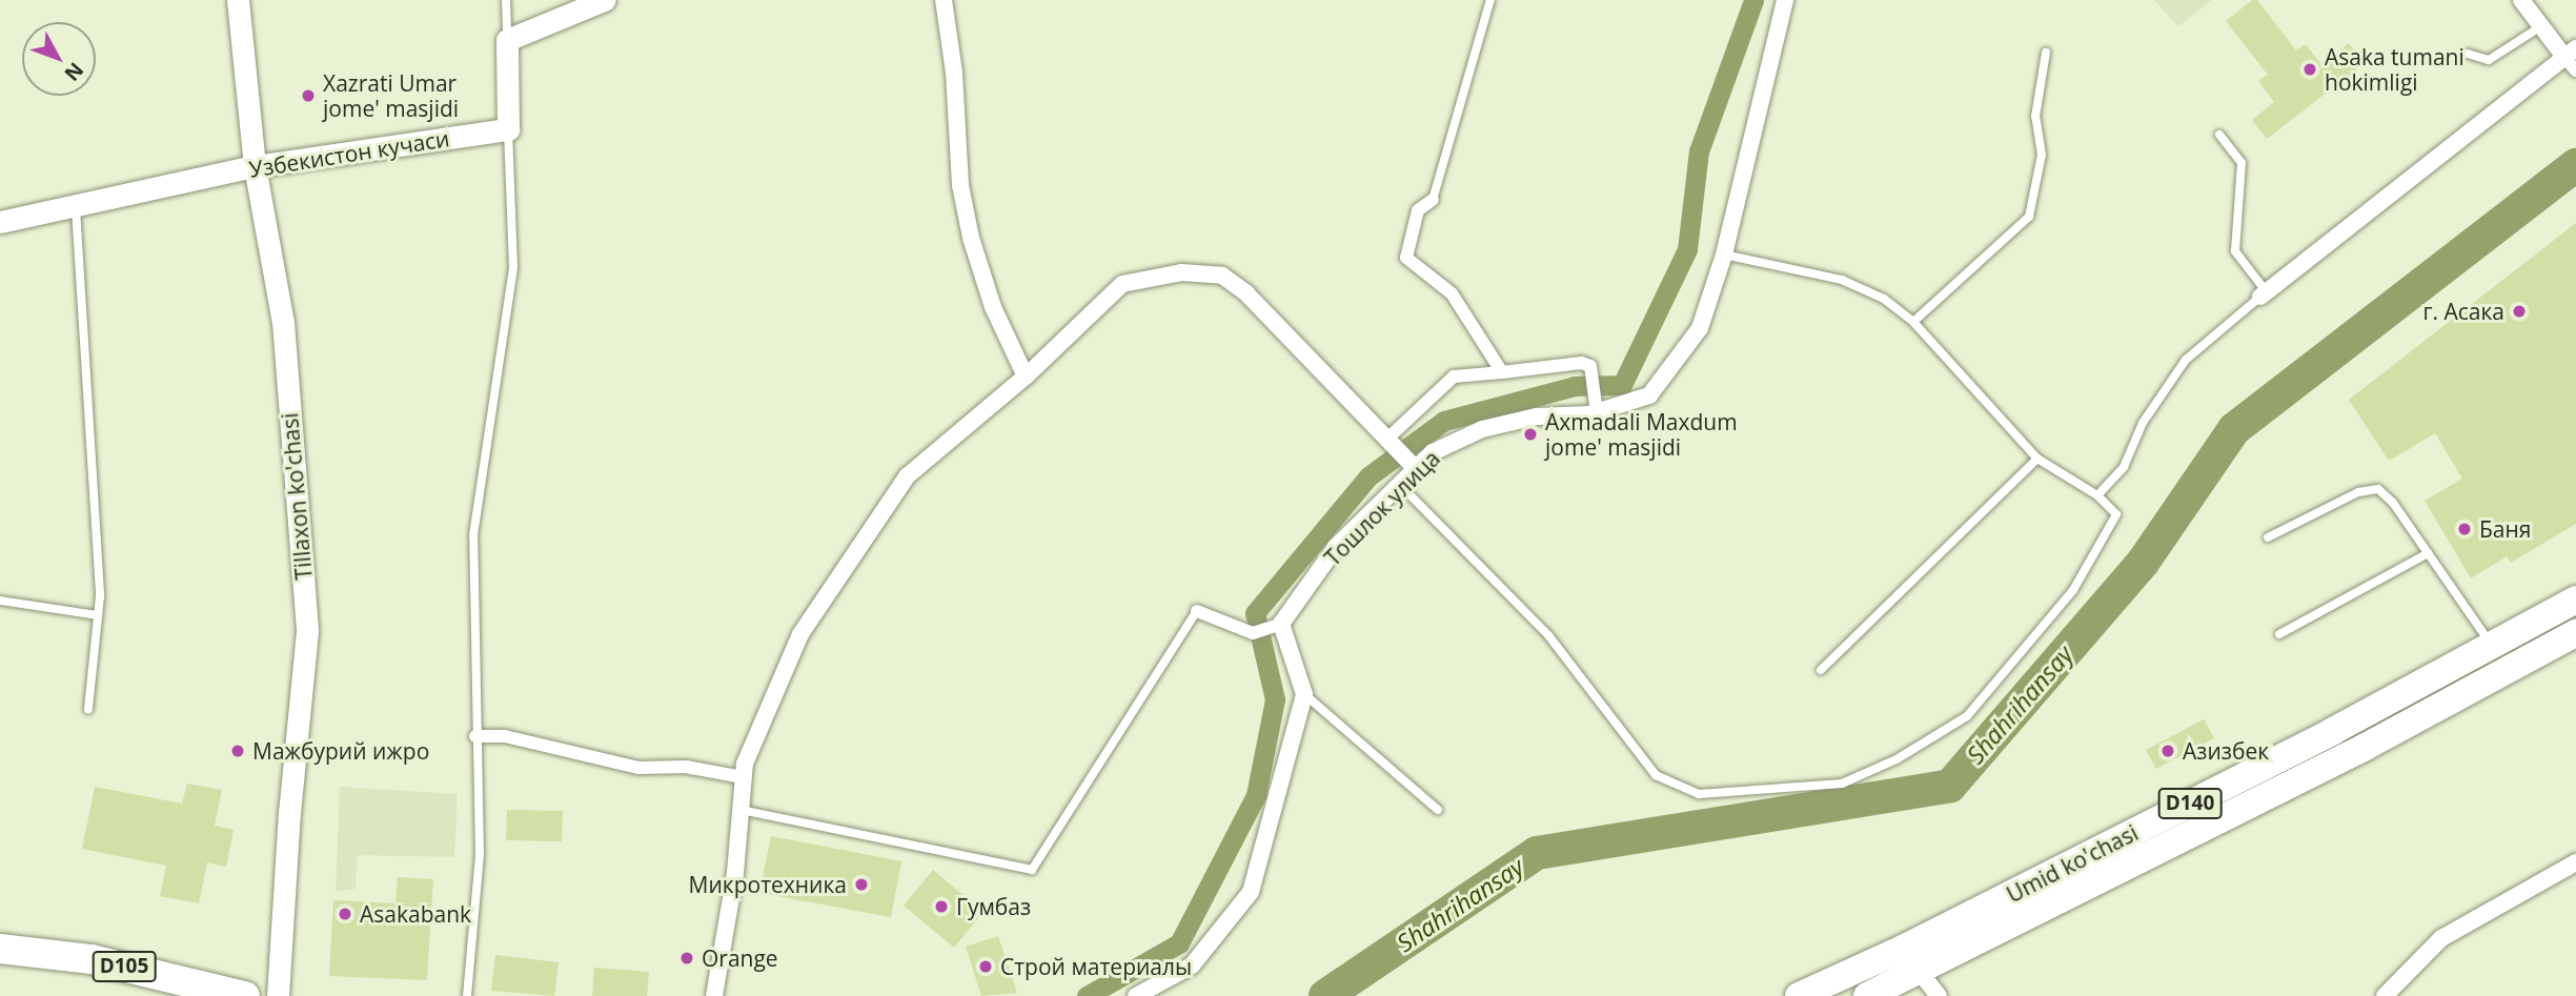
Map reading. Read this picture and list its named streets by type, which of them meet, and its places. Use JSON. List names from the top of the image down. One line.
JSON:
{"streets":{"highway":["D105"],"main road":["D140","Umid ko'chasi"],"street":["Узбекистон кучаси","Tillaxon ko'chasi","Тошлок улица"]},"crossings":[["Узбекистон кучаси","Tillaxon ko'chasi"]],"water":["Shahrihansay"],"places":["Asaka tumani hokimligi","Xazrati Umar jome' masjidi","г. Асака","Axmadali Maxdum jome' masjidi","Баня","Мажбурий ижро","Азизбек","Микротехника","Гумбаз","Asakabank","Orange","Строй материалы"],"north":"bottom right"}
